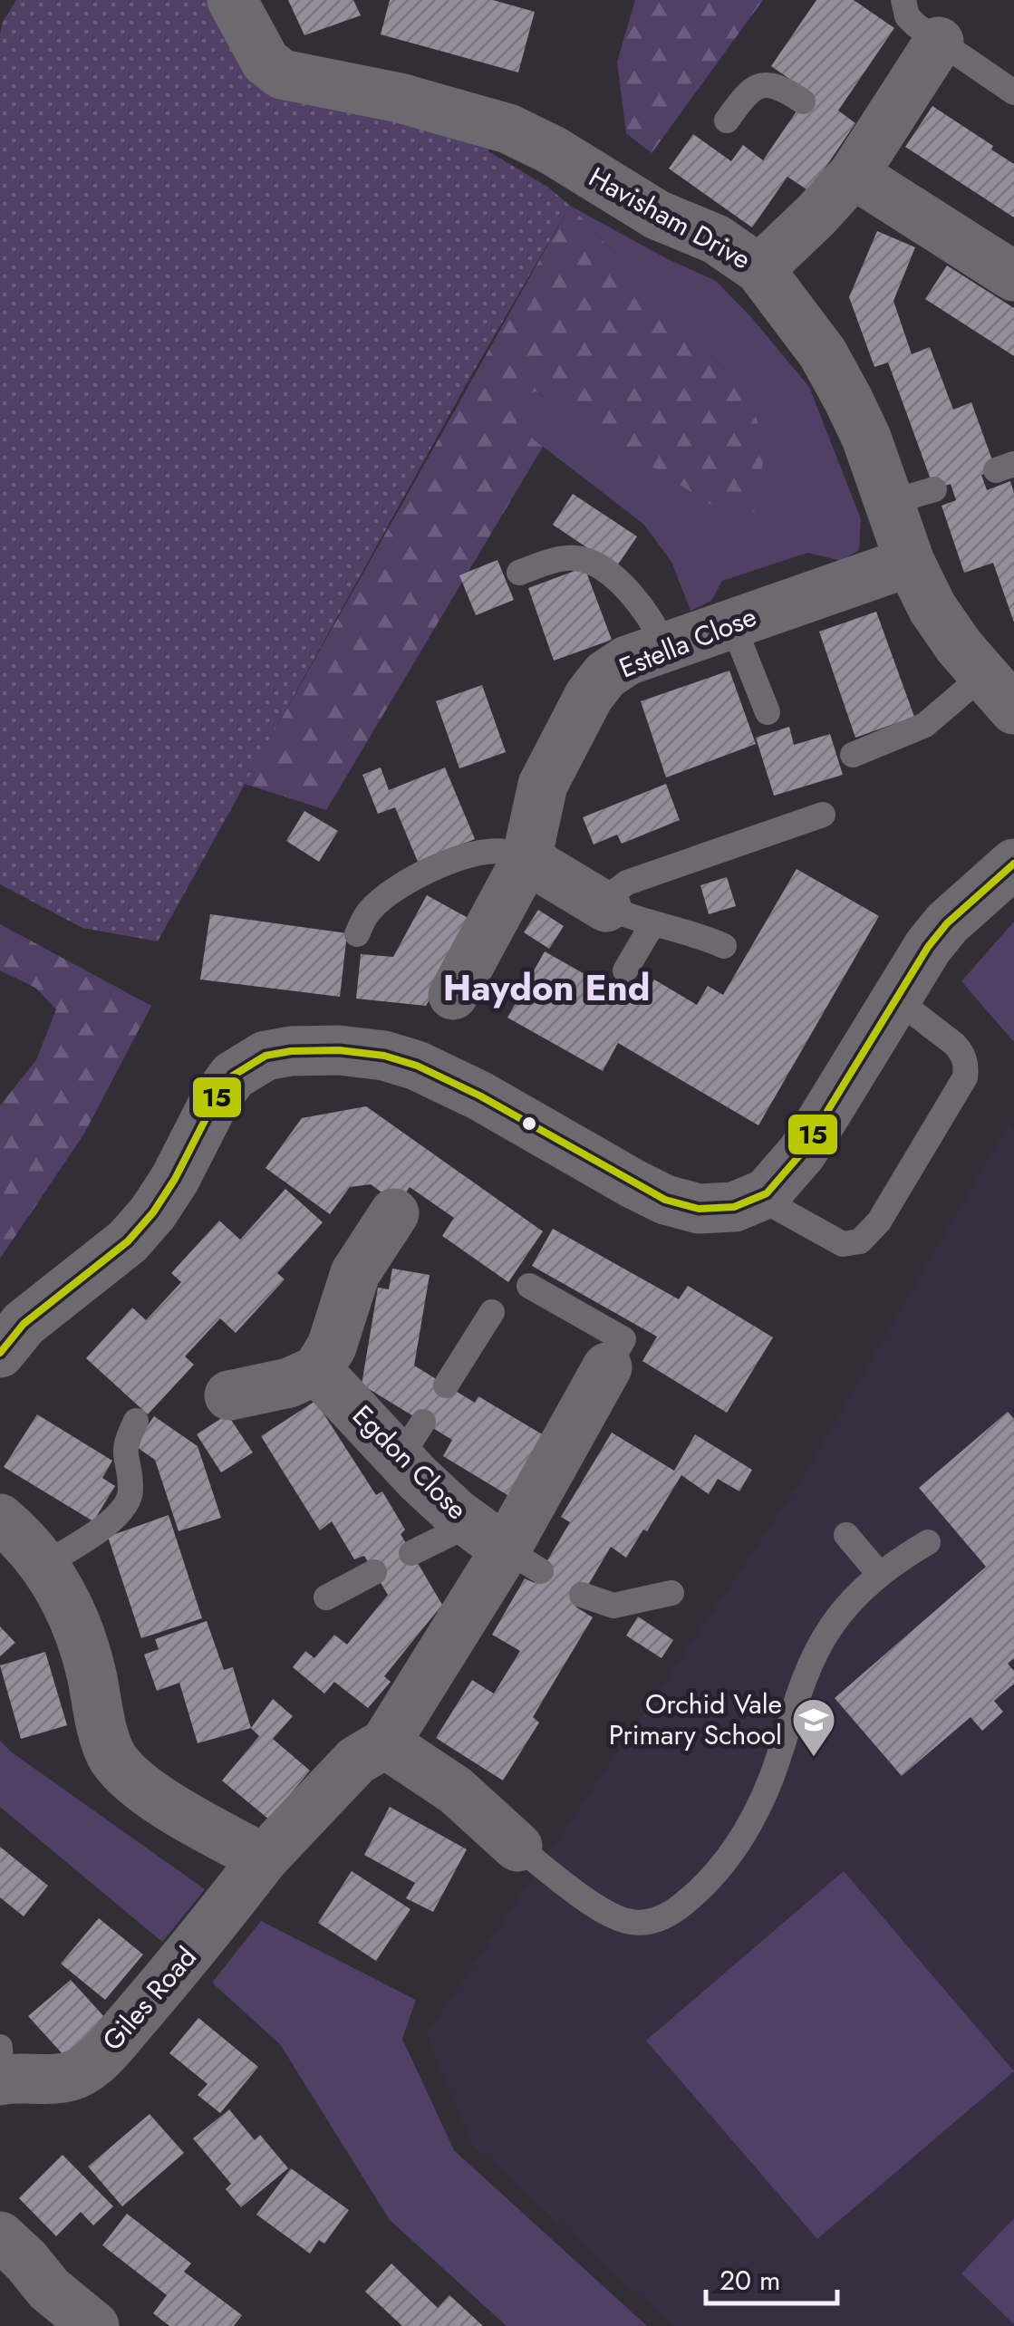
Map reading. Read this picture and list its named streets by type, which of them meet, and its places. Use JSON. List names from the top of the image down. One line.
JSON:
{"streets":{"street":["Havisham Drive","Estella Close","Egdon Close","Giles Road"]},"crossings":[["Havisham Drive","Estella Close"]],"districts":["Haydon End"],"places":{"school or university":["Orchid Vale Primary School"]},"lines":["transit line 15"],"scale_bar":"20 m"}
